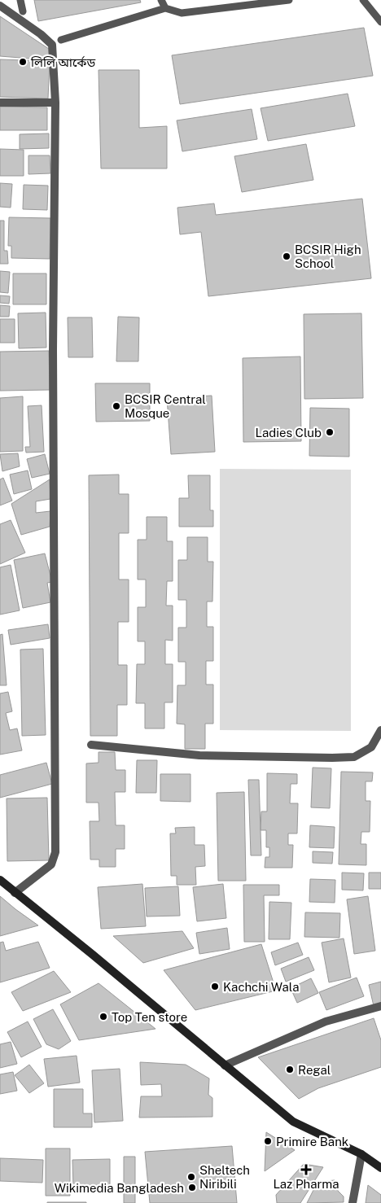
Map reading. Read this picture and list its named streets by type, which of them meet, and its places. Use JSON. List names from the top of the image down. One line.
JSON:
{"places":{"other":["লিলি আর্কেড","BCSIR High School","BCSIR Central Mosque","Ladies Club","Kachchi Wala","Top Ten store","Regal","Primire Bank","Sheltech Niribili","Wikimedia Bangladesh"],"health":["Laz Pharma"]}}
